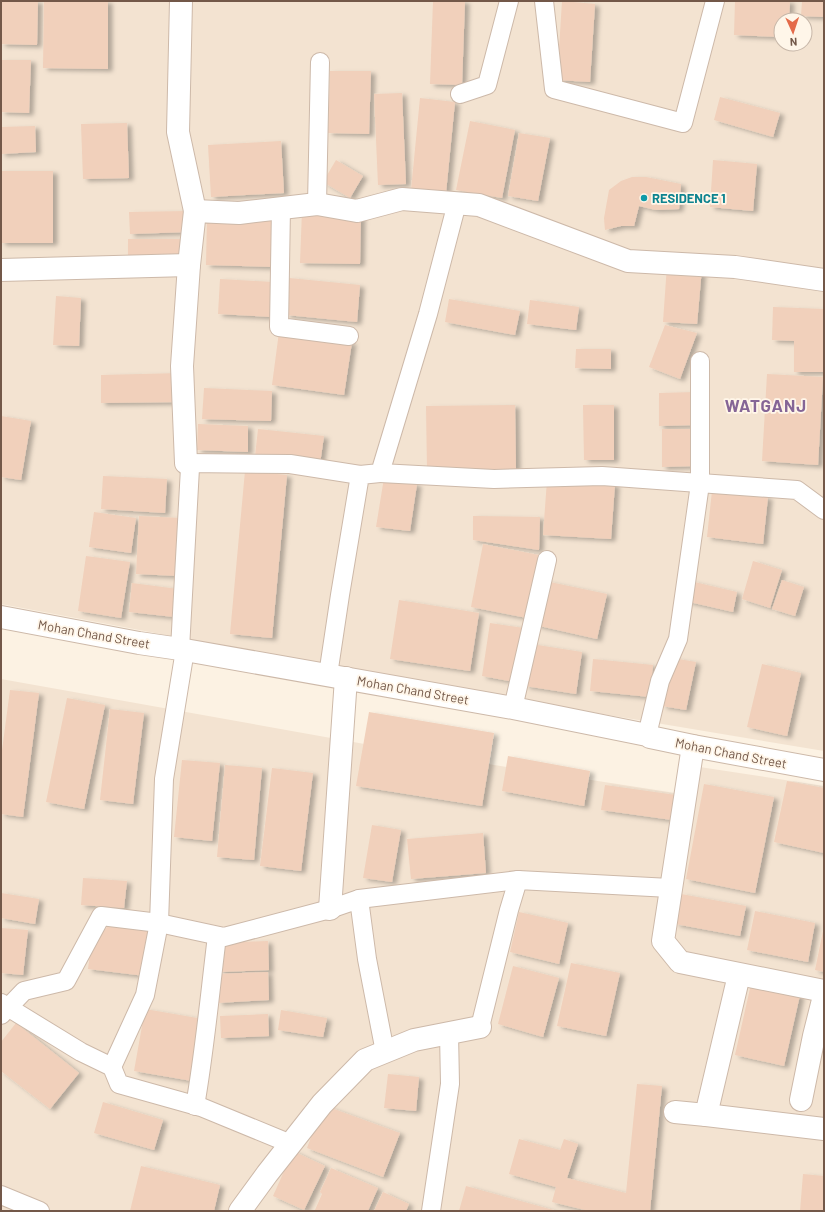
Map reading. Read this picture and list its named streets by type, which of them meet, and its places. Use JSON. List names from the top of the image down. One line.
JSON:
{"streets":{"street":["Mohan Chand Street"]},"districts":["WATGANJ"],"places":["RESIDENCE 1"],"north":"bottom"}
